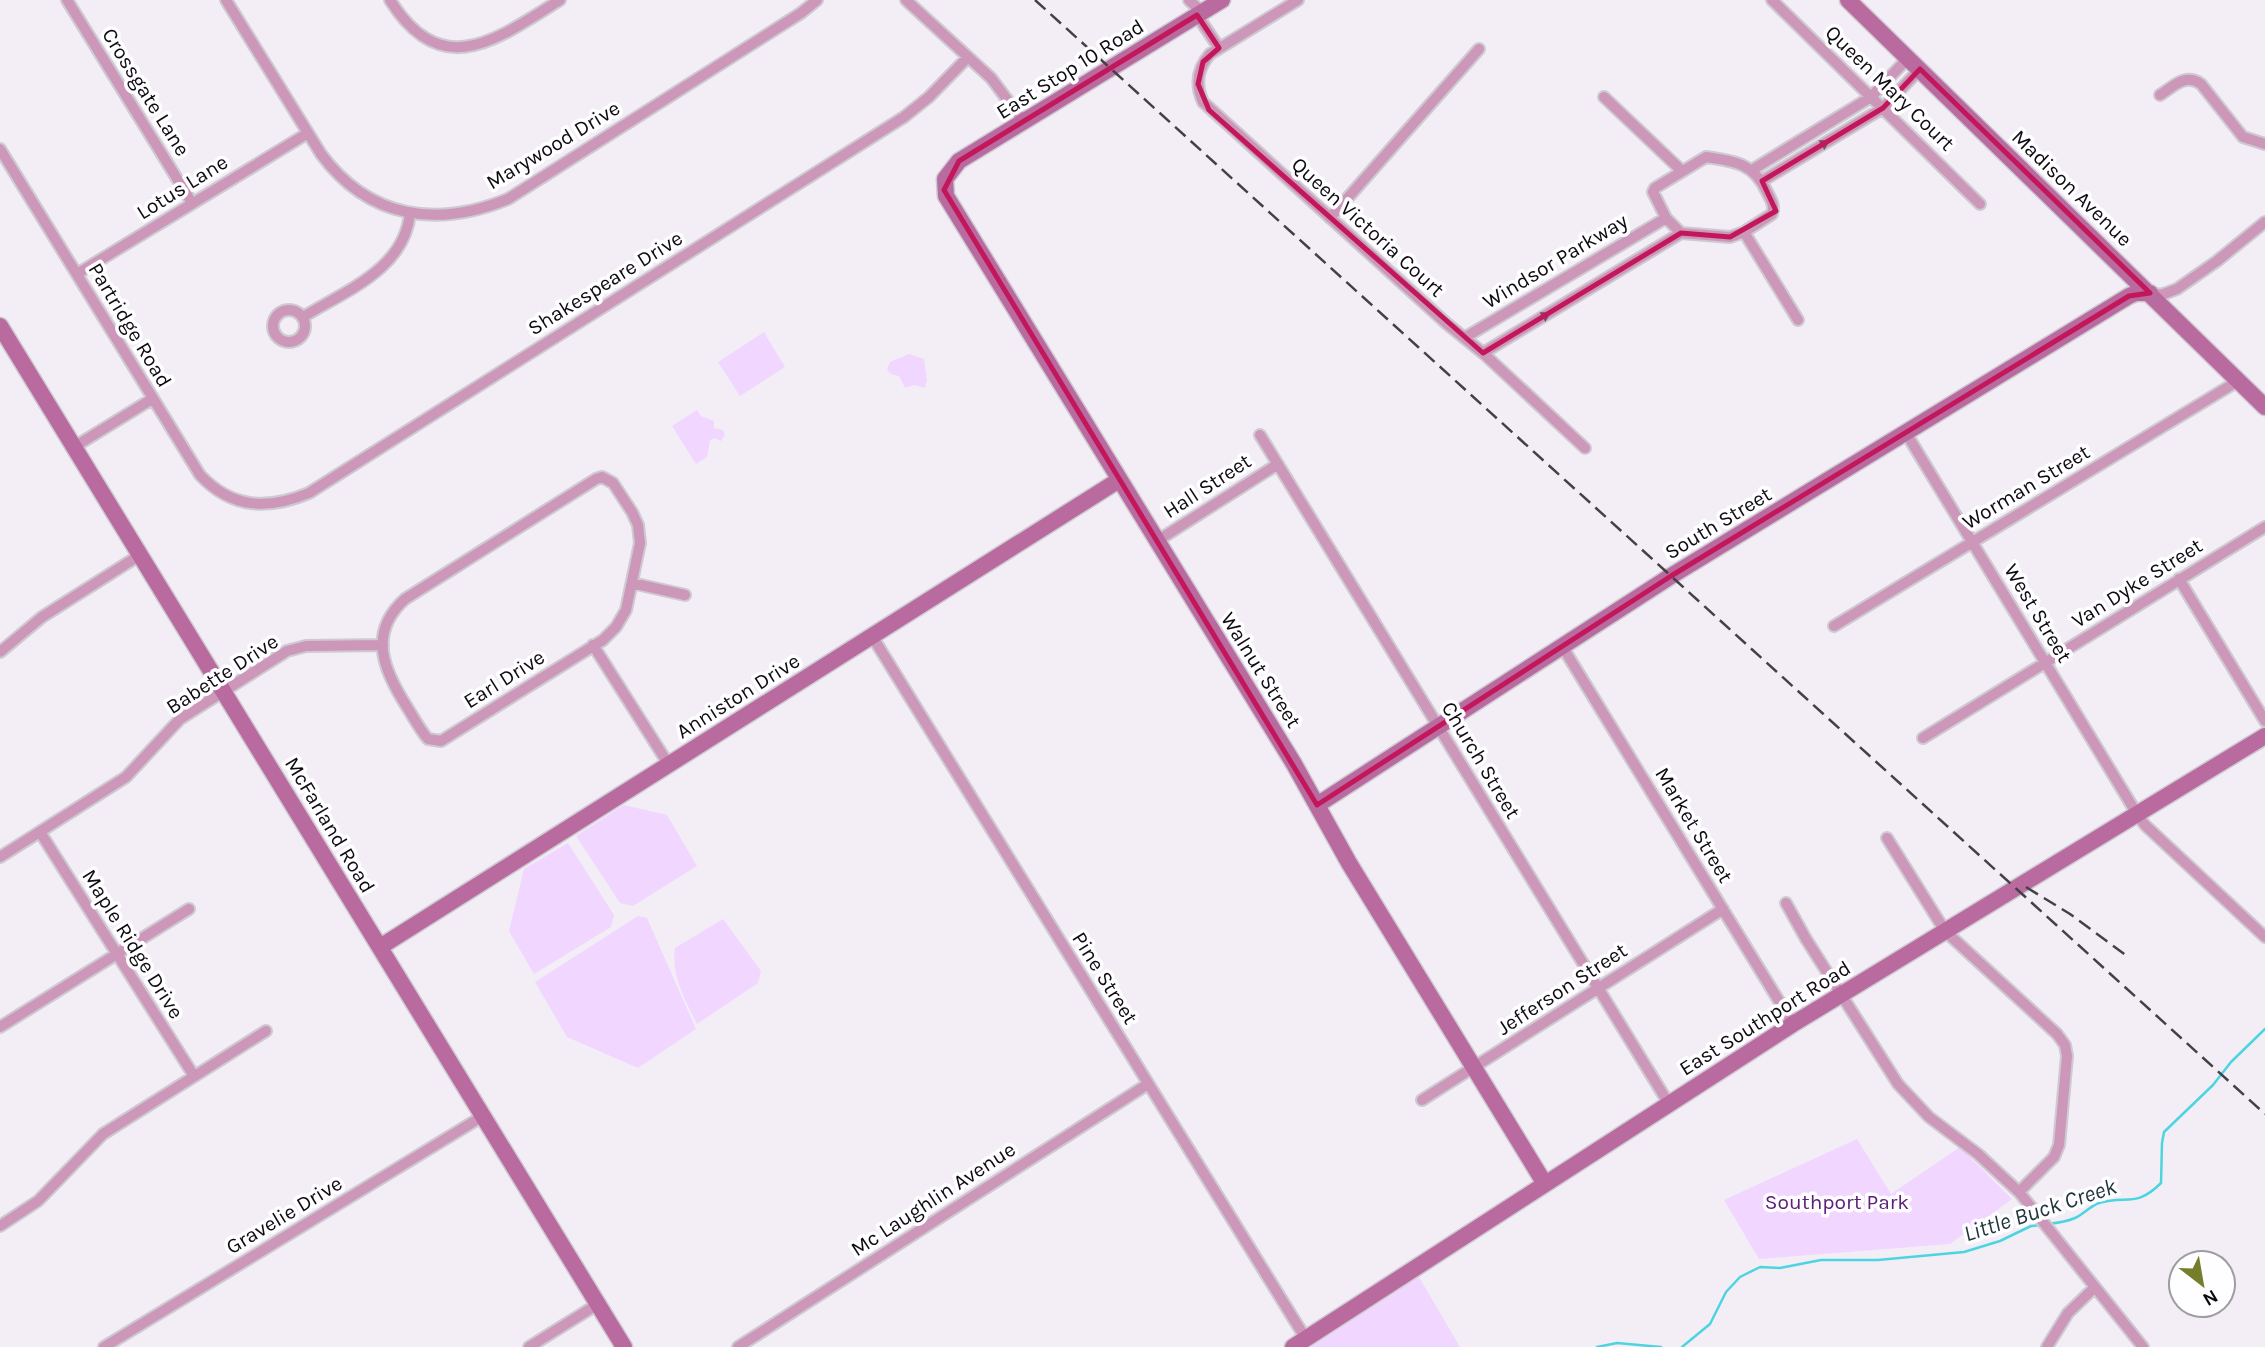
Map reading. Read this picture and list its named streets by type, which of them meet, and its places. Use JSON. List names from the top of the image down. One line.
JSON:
{"streets":{"street":["East Stop 10 Road","Queen Mary Court","Crossgate Lane","Marywood Drive","Lotus Lane","Madison Avenue","Queen Victoria Court","Windsor Parkway","Shakespeare Drive","Partridge Road","Hall Street","Worman Street","South Street","Van Dyke Street","West Street","Walnut Street","Babette Drive","Earl Drive","Anniston Drive","Church Street","McFarland Road","Market Street","Maple Ridge Drive","Pine Street","Jefferson Street","East Southport Road","Mc Laughlin Avenue","Gravelie Drive"]},"crossings":[["East Stop 10 Road","Walnut Street"],["Crossgate Lane","Lotus Lane"],["Marywood Drive","Lotus Lane"],["Lotus Lane","Partridge Road"],["Madison Avenue","Worman Street"],["Madison Avenue","South Street"],["Queen Victoria Court","Windsor Parkway"],["Shakespeare Drive","Partridge Road"],["Hall Street","Walnut Street"],["Hall Street","Church Street"],["Worman Street","West Street"],["South Street","West Street"],["South Street","Walnut Street"],["South Street","Church Street"],["South Street","Market Street"],["Van Dyke Street","West Street"],["West Street","East Southport Road"],["Walnut Street","Anniston Drive"],["Walnut Street","Jefferson Street"],["Walnut Street","East Southport Road"],["Babette Drive","Earl Drive"],["Babette Drive","McFarland Road"],["Babette Drive","Maple Ridge Drive"],["Anniston Drive","McFarland Road"],["Anniston Drive","Pine Street"],["Church Street","Jefferson Street"],["Church Street","East Southport Road"],["McFarland Road","Gravelie Drive"],["Market Street","Jefferson Street"],["Market Street","East Southport Road"],["Pine Street","East Southport Road"],["Pine Street","Mc Laughlin Avenue"]],"water":["Little Buck Creek"],"parks":["Southport Park"],"north":"bottom right"}
